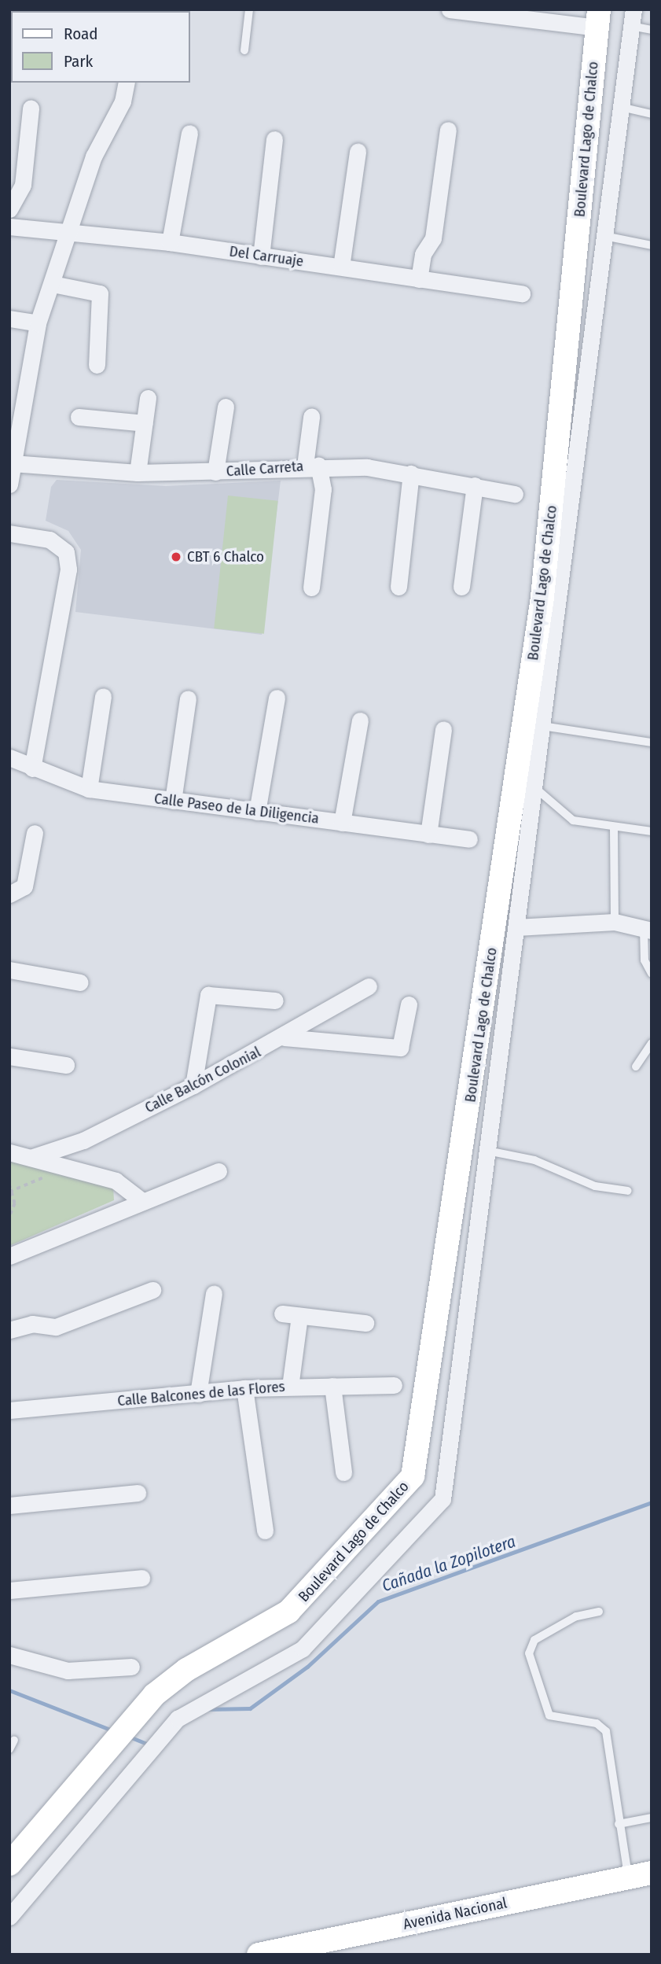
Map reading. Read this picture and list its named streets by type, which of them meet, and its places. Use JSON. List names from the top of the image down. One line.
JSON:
{"streets":{"main road":["Boulevard Lago de Chalco","Avenida Nacional"],"street":["Del Carruaje","Calle Carreta","Calle Paseo de la Diligencia","Calle Balcón Colonial","Calle Balcones de las Flores"]},"water":["Cañada la Zopilotera"],"places":["CBT 6 Chalco"],"legend":["Road","Park"]}
